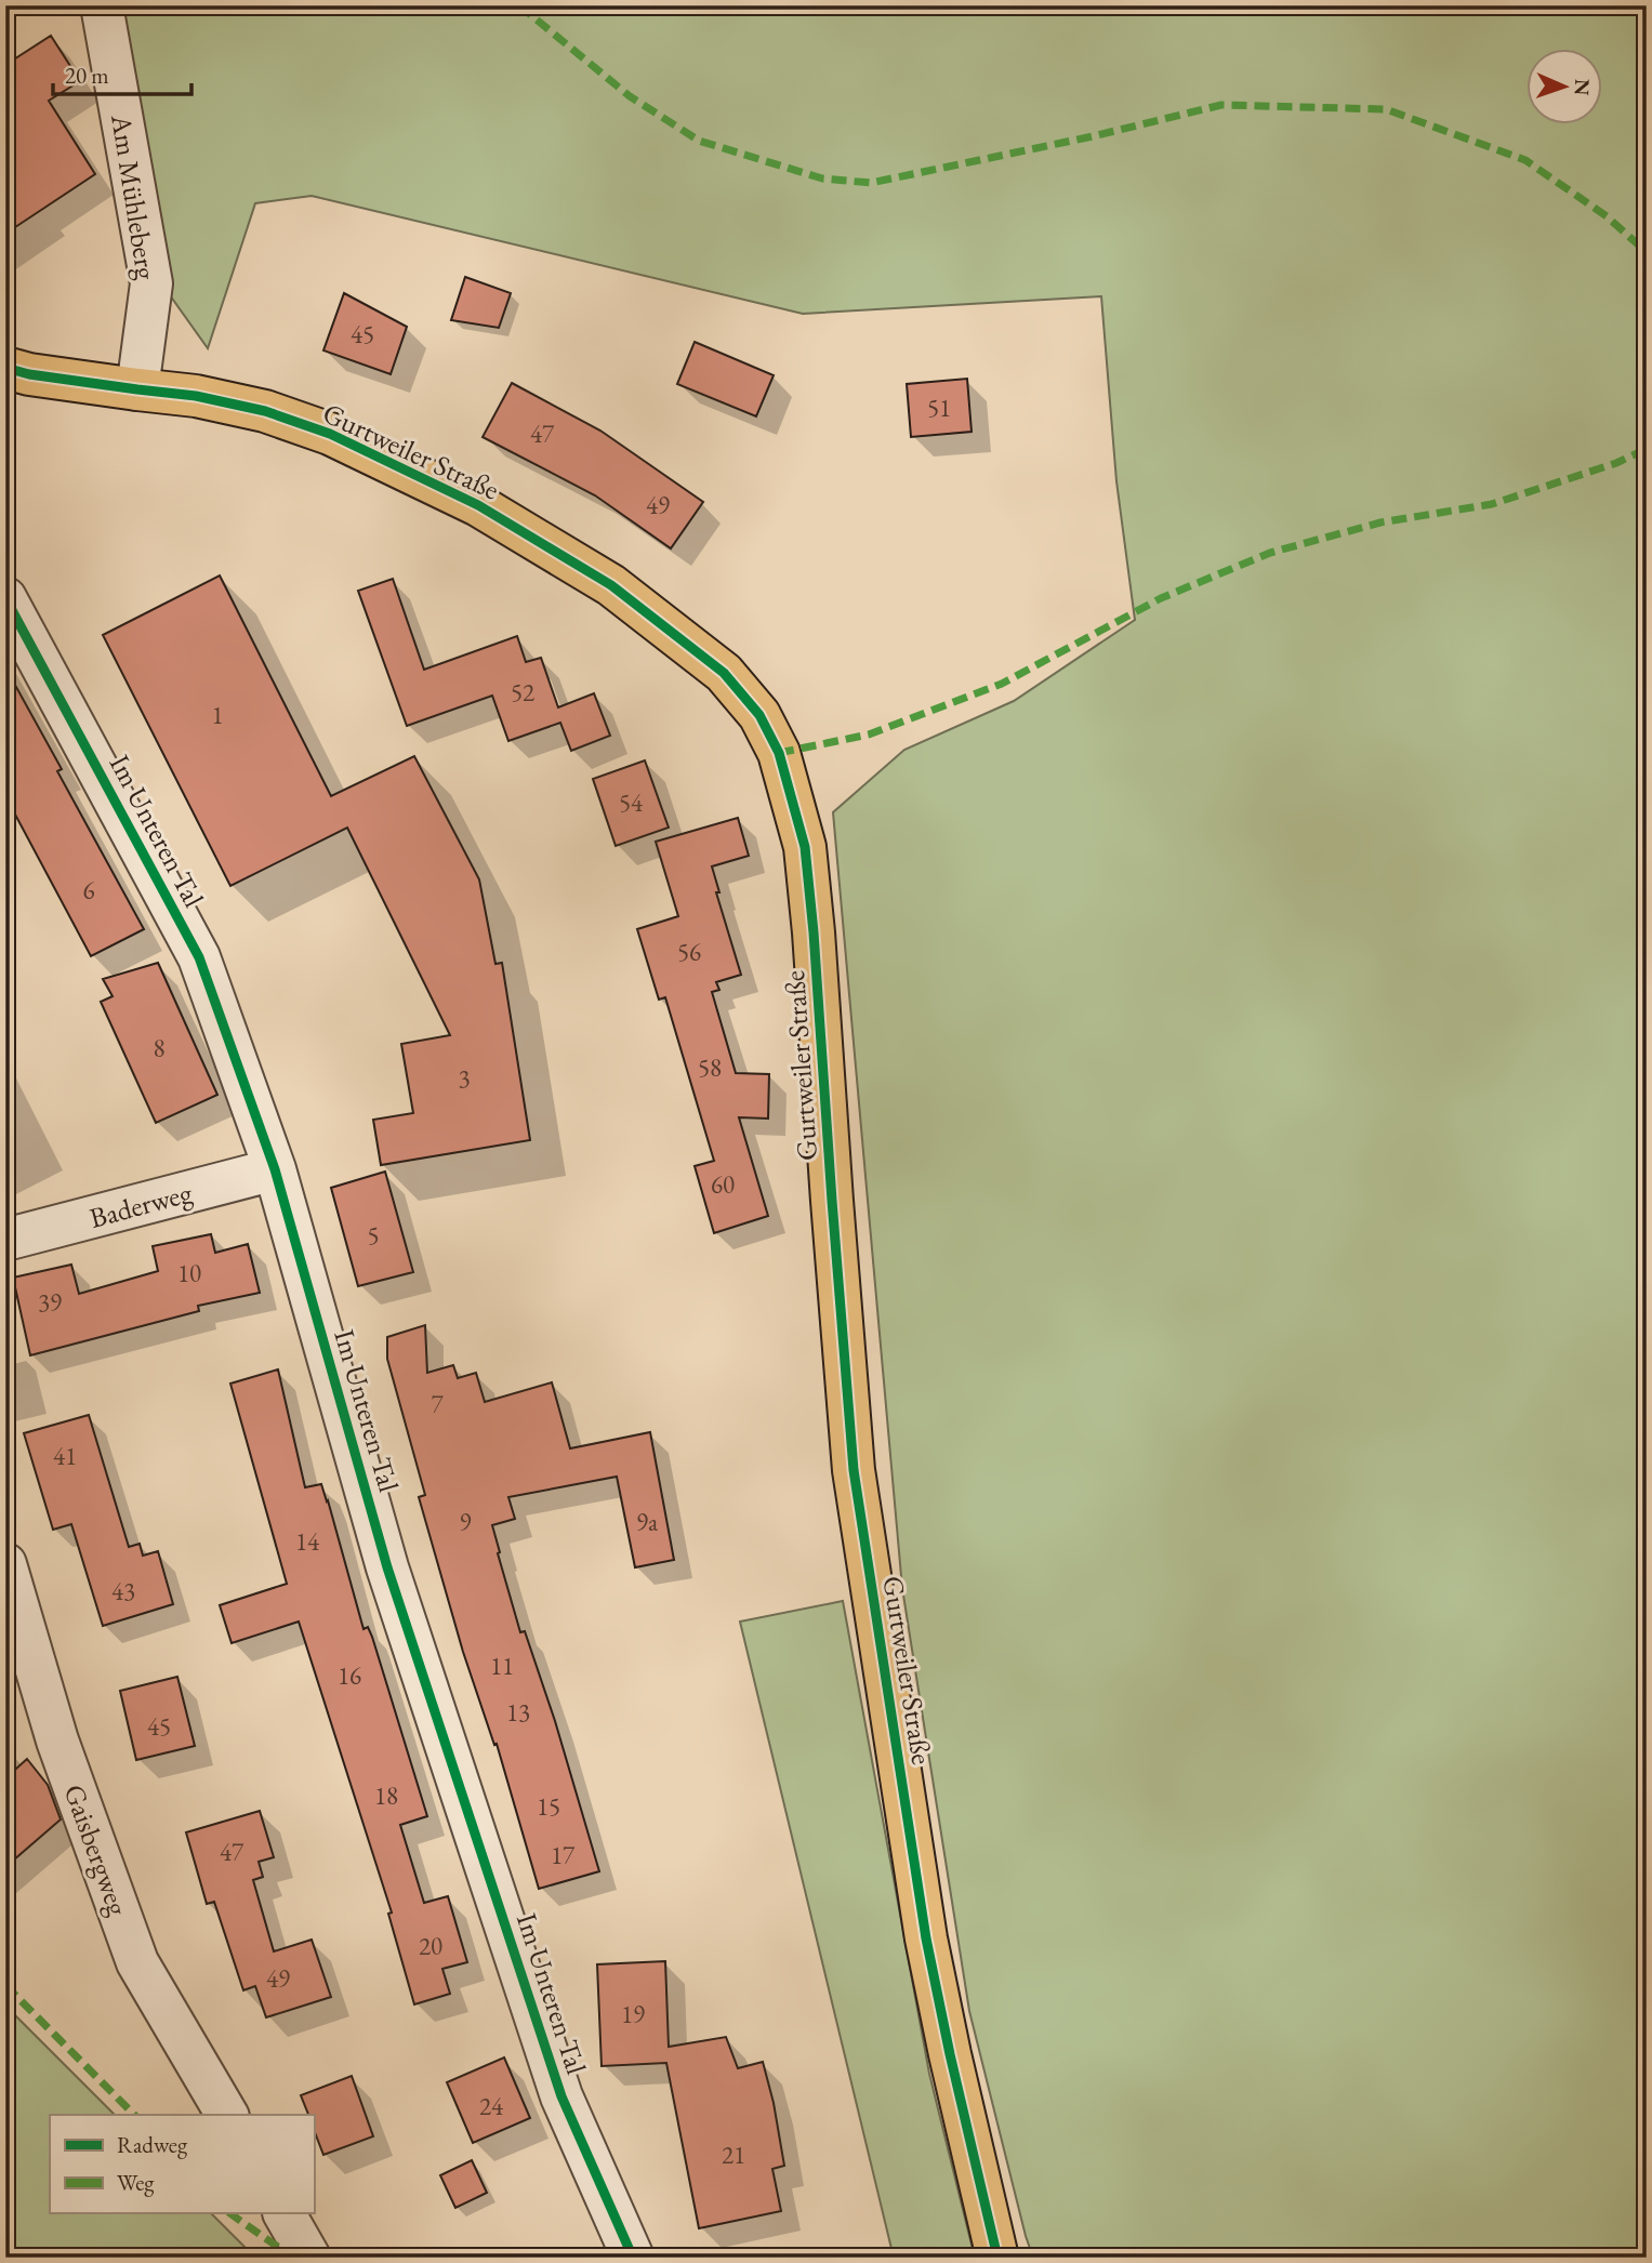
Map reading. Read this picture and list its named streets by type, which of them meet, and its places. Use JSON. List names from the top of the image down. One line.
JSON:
{"streets":{"main road":["Gurtweiler Straße"],"street":["Am Mühleberg","Im Unteren Tal","Baderweg","Gaisbergweg"]},"crossings":[["Am Mühleberg","Gurtweiler Straße"],["Im Unteren Tal","Baderweg"]],"house_numbers":["45","51","47","49","52","1","54","6","56","8","58","3","60","5","10","39","7","41","9","9a","14","43","11","16","13","45","18","15","47","17","20","49","19","24","21"],"legend":["Radweg","Weg"],"scale_bar":"20 m","north":"right"}
